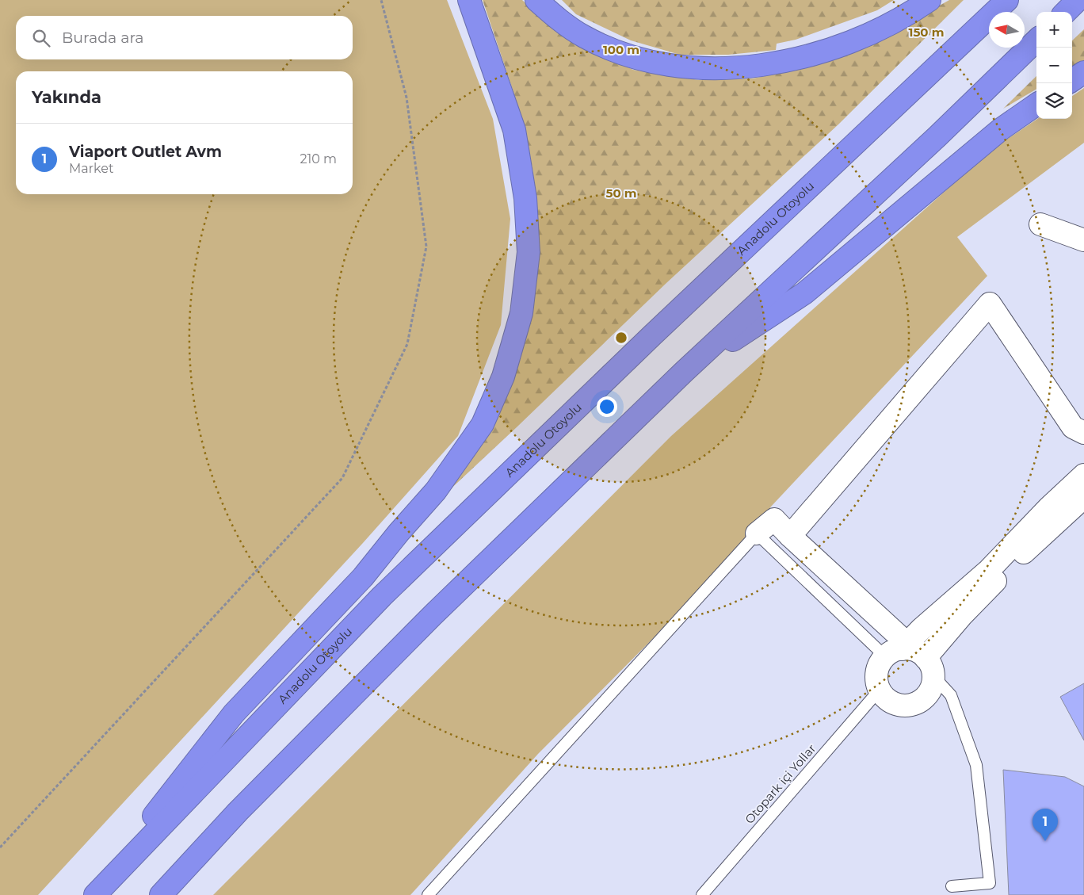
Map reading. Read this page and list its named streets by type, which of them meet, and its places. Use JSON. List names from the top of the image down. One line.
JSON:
{"streets":{"highway":["Anadolu Otoyolu"],"lane":["Otopark içi Yollar"]},"north":"left","page":{"map_buttons":["+","−"],"search":"Burada ara","heading":"Yakında","list":[{"mark":"1","name":"Viaport Outlet Avm","note":"Market","value":"210 m"}],"pins":"1"},"rings":["150 m","100 m","50 m"]}
